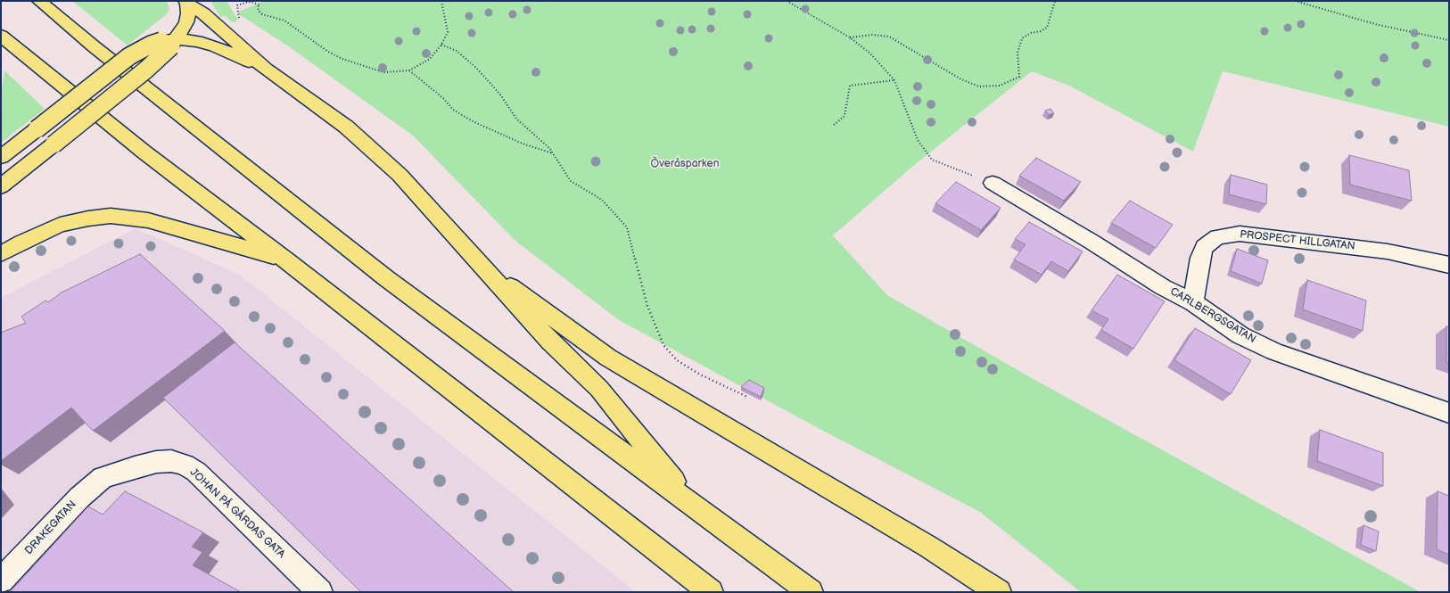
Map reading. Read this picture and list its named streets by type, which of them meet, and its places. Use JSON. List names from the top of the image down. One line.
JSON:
{"streets":{"street":["PROSPECT HILLGATAN","CARLBERGSGATAN","JOHAN PÅ GÅRDAS GATA","DRAKEGATAN"]},"crossings":[["PROSPECT HILLGATAN","CARLBERGSGATAN"],["JOHAN PÅ GÅRDAS GATA","DRAKEGATAN"]],"parks":["Överåsparken"]}
